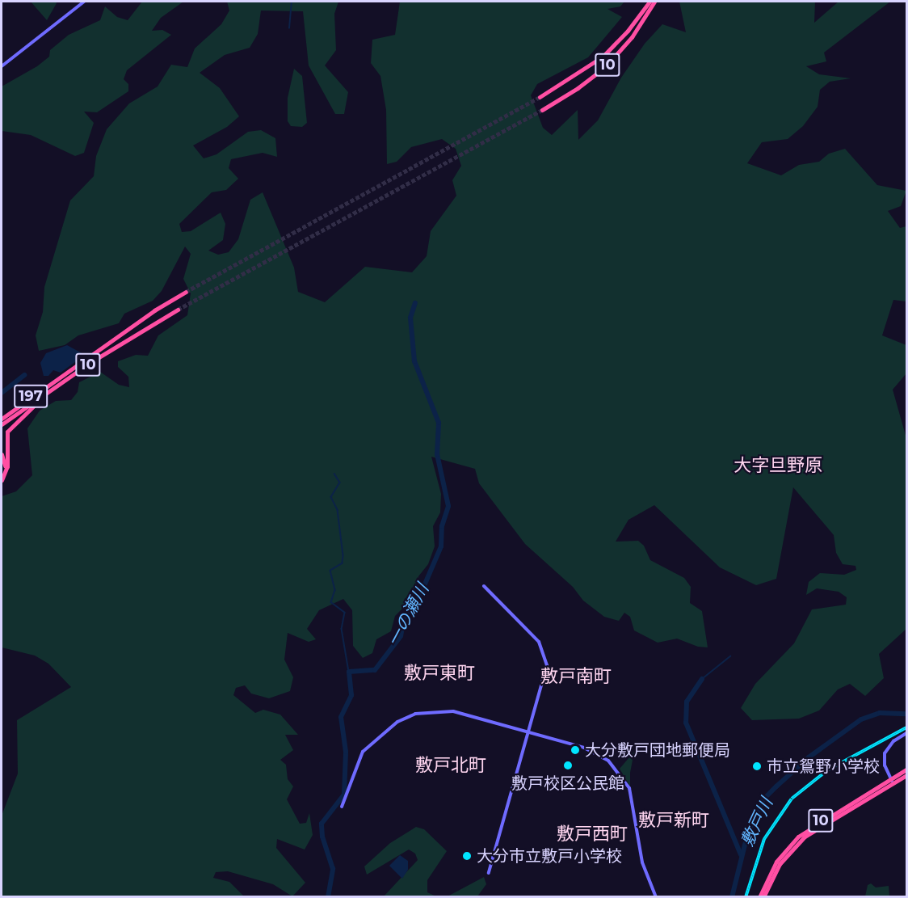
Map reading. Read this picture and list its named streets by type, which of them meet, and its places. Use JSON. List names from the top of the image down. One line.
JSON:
{"streets":{"highway":["10","197"]},"crossings":[["10","197"]],"districts":["大字旦野原","敷戸東町","敷戸南町","敷戸北町","敷戸新町","敷戸西町"],"water":["一の瀬川","敷戸川"],"places":["大分敷戸団地郵便局","敷戸校区公民館","市立鴛野小学校","大分市立敷戸小学校"]}
